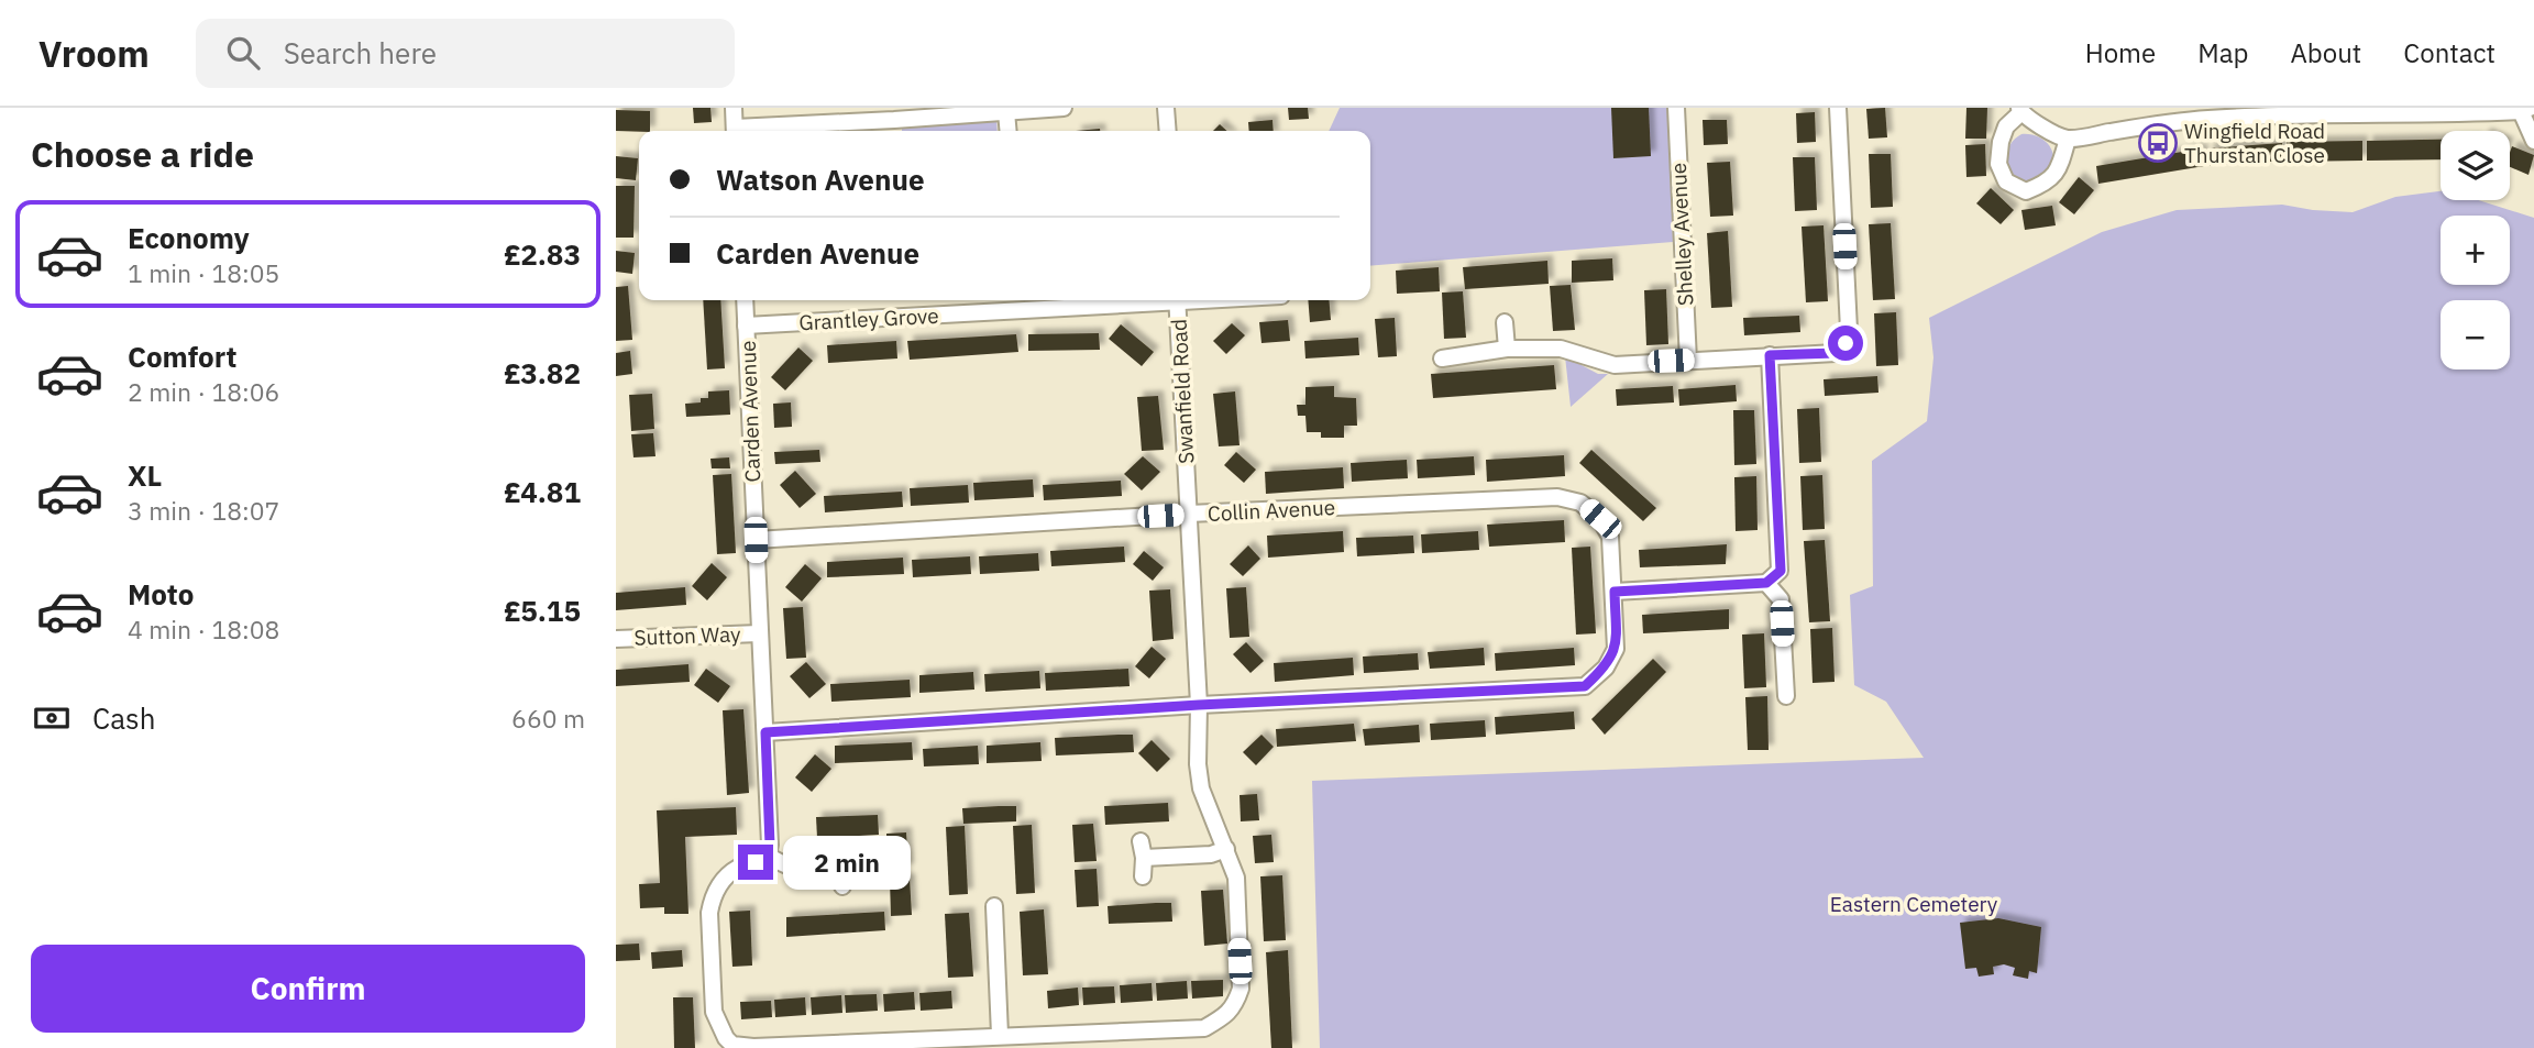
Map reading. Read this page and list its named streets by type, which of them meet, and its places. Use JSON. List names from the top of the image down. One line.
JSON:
{"streets":{"street":["Shelley Avenue","Grantley Grove","Swanfield Road","Carden Avenue","Collin Avenue","Sutton Way"]},"crossings":[["Grantley Grove","Carden Avenue"],["Swanfield Road","Carden Avenue"],["Swanfield Road","Collin Avenue"],["Carden Avenue","Collin Avenue"],["Carden Avenue","Sutton Way"]],"parks":["Eastern Cemetery"],"places":{"bus stop":["Wingfield Road Thurstan Close"]},"page":{"header":"Vroom","search":"Search here","nav":["Home","Map","About","Contact"],"heading":"Choose a ride","map_buttons":["+","−"],"banner":["Watson Avenue","Carden Avenue"],"list":[{"name":"Economy","note":"1 min · 18:05","value":"£2.83"},{"name":"Comfort","note":"2 min · 18:06","value":"£3.82"},{"name":"XL","note":"3 min · 18:07","value":"£4.81"},{"name":"Moto","note":"4 min · 18:08","value":"£5.15"}],"pay":["Cash","660 m"],"bubble":"2 min","buttons":"Confirm"}}
